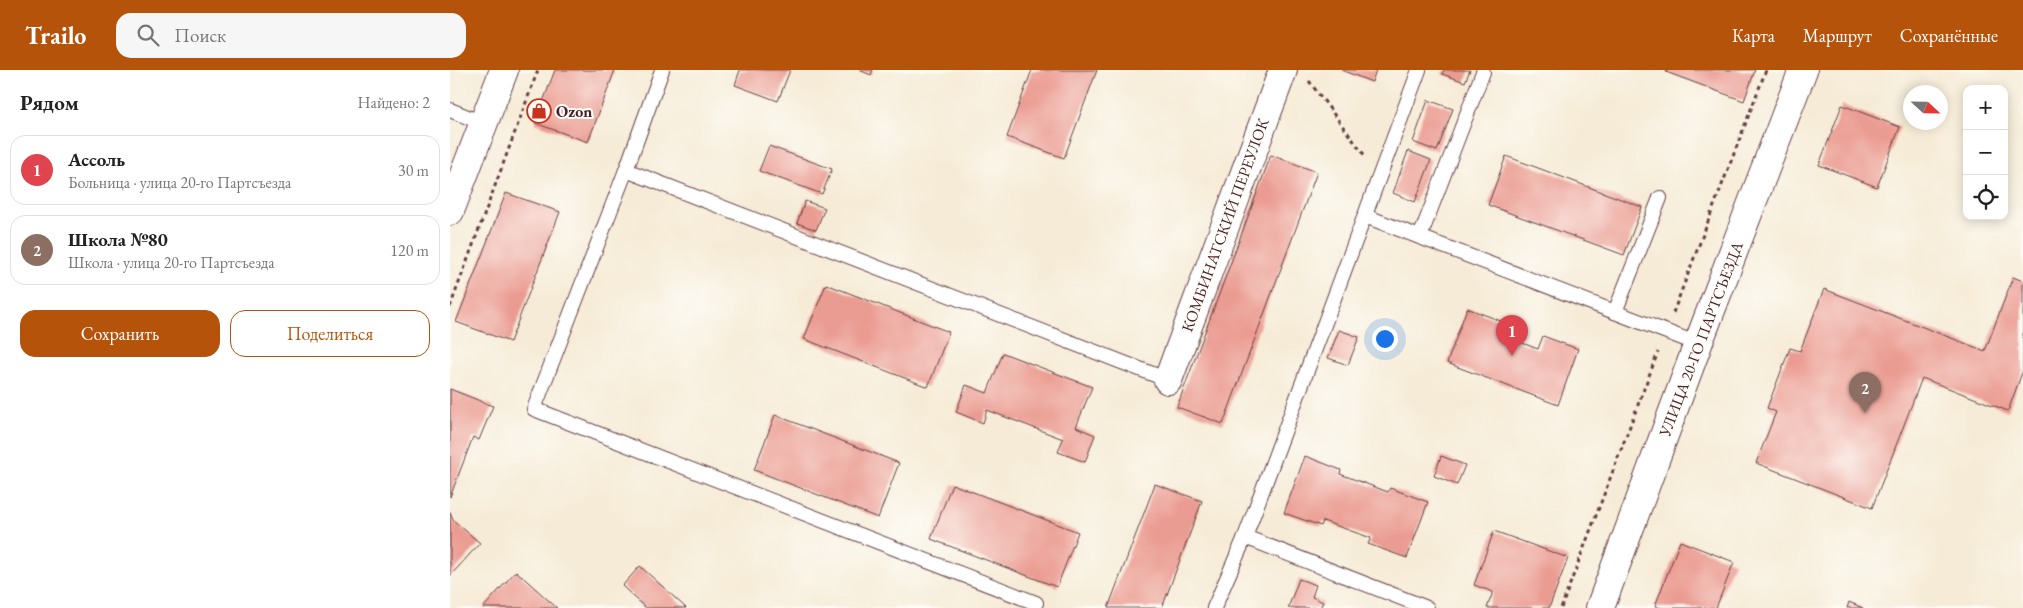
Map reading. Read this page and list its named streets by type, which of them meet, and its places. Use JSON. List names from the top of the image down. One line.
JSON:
{"streets":{"street":["КОМБИНАТСКИЙ ПЕРЕУЛОК","УЛИЦА 20-ГО ПАРТСЪЕЗДА"]},"places":{"shop":["Ozon"]},"north":"right","page":{"header":"Trailo","search":"Поиск","nav":["Карта","Маршрут","Сохранённые"],"heading":["Рядом","Найдено: 2"],"map_buttons":["+","−"],"list":[{"mark":"1","name":"Ассоль","note":"Больница · улица 20-го Партсъезда","value":"30 m"},{"mark":"2","name":"Школа №80","note":"Школа · улица 20-го Партсъезда","value":"120 m"}],"buttons":["Сохранить","Поделиться"],"pins":["1","2"]}}
